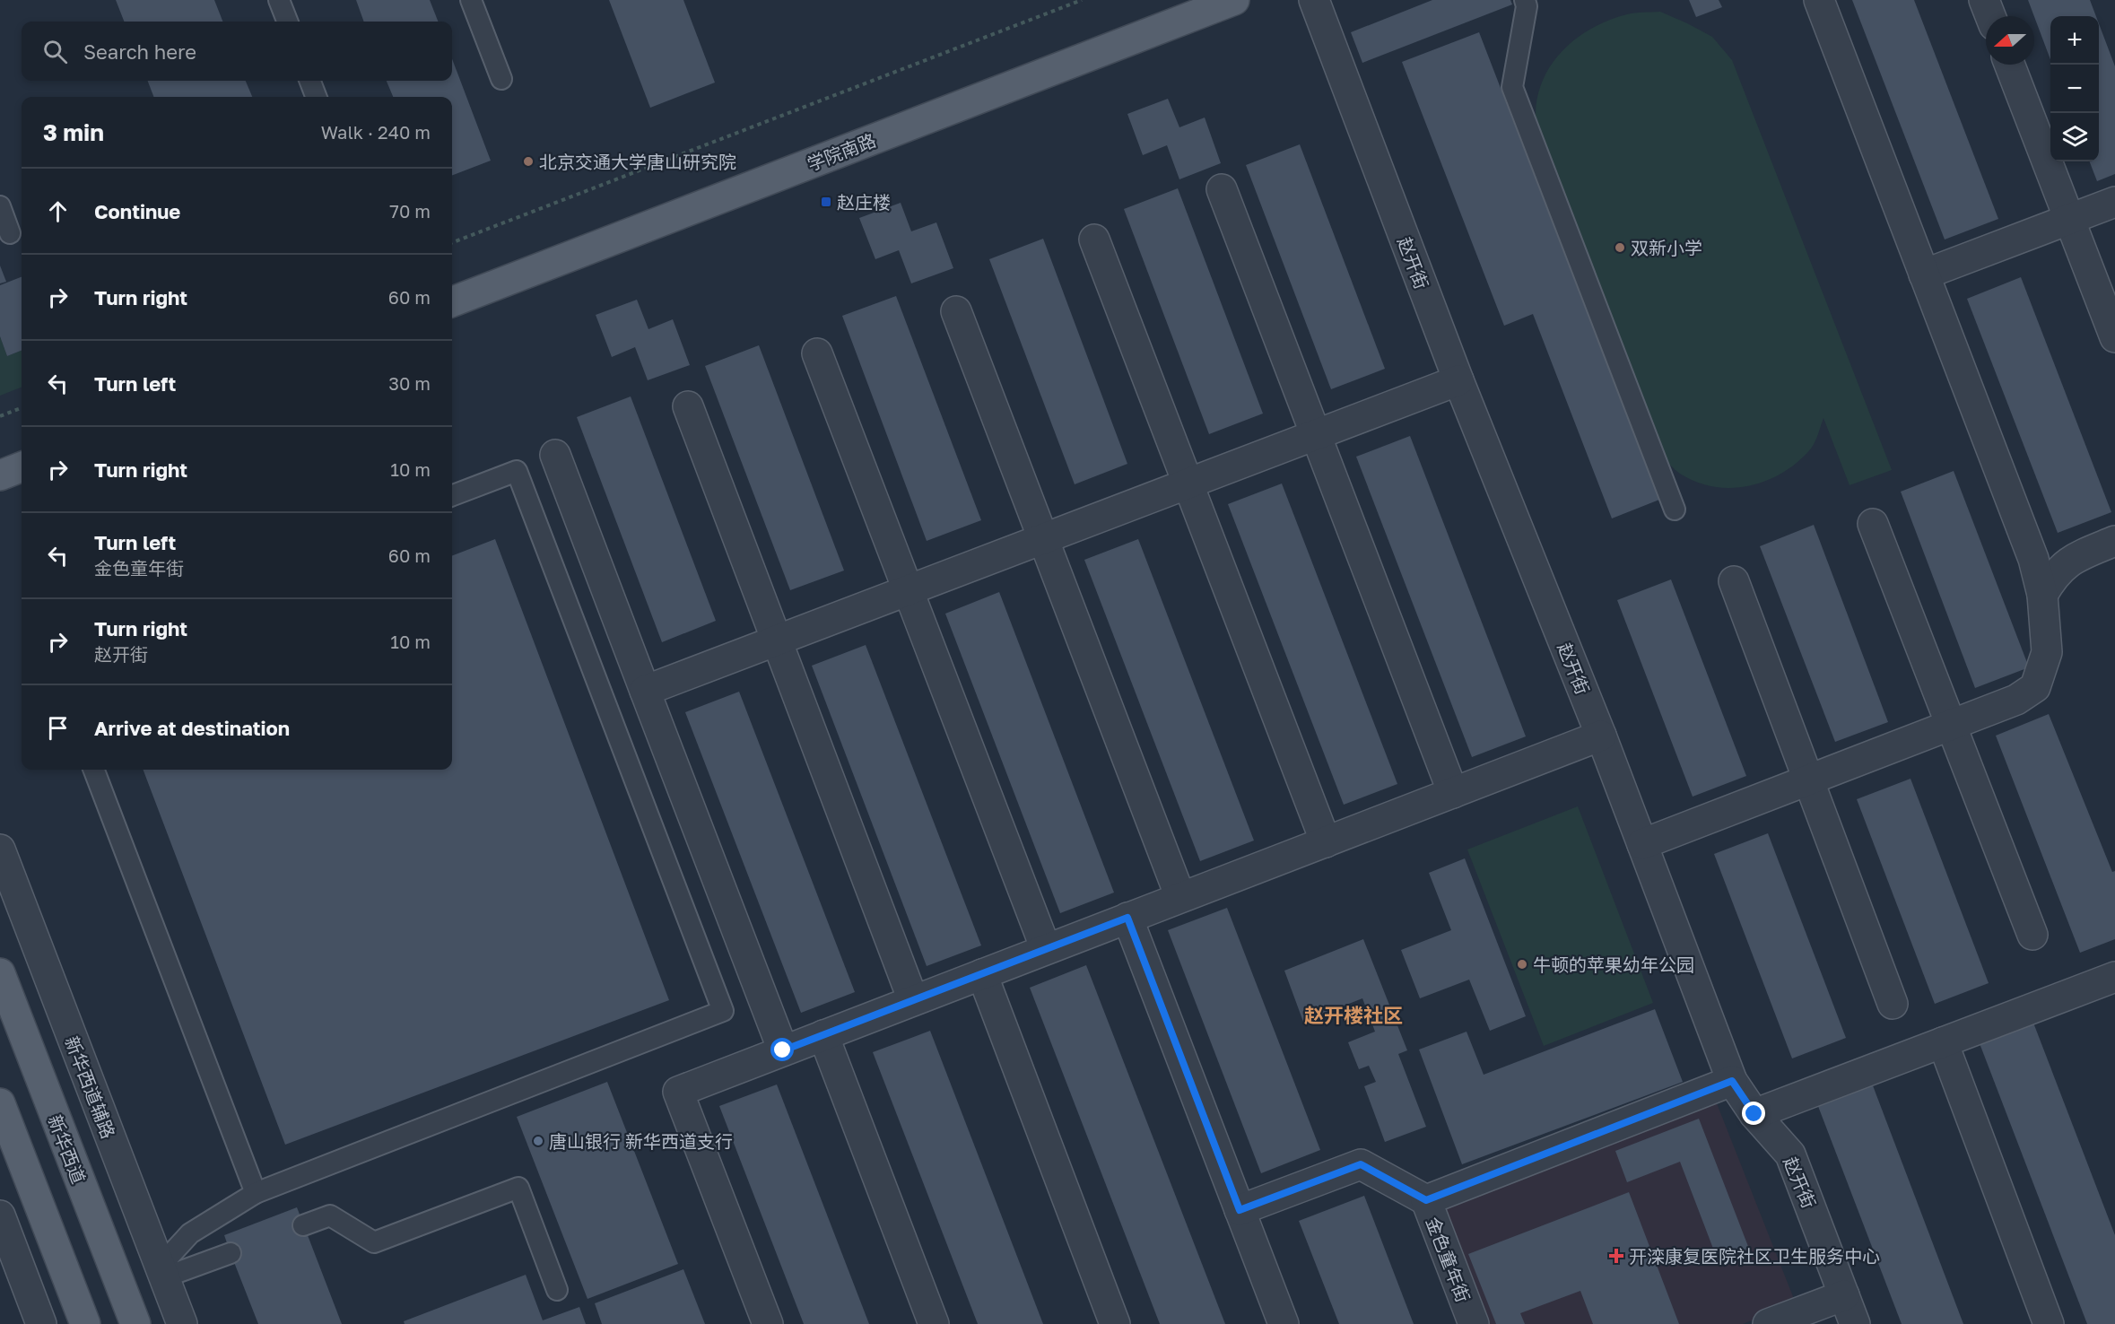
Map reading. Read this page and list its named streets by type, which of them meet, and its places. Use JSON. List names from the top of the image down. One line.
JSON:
{"streets":{"main road":["学院南路","新华西道"],"street":["赵开街","新华西道辅路","金色童年街"]},"crossings":[["赵开街","金色童年街"]],"districts":["赵开楼社区"],"places":{"other":["北京交通大学唐山研究院","双新小学","牛顿的苹果幼年公园","唐山银行 新华西道支行"],"transit":["赵庄楼"],"health":["开滦康复医院社区卫生服务中心"]},"north":"left","page":{"map_buttons":["+","−"],"search":"Search here","heading":["3 min","Walk · 240 m"],"list":[["Continue","70 m"],["Turn right","60 m"],["Turn left","30 m"],["Turn right","10 m"],["Turn left","金色童年街","60 m"],["Turn right","赵开街","10 m"],"Arrive at destination"]}}
